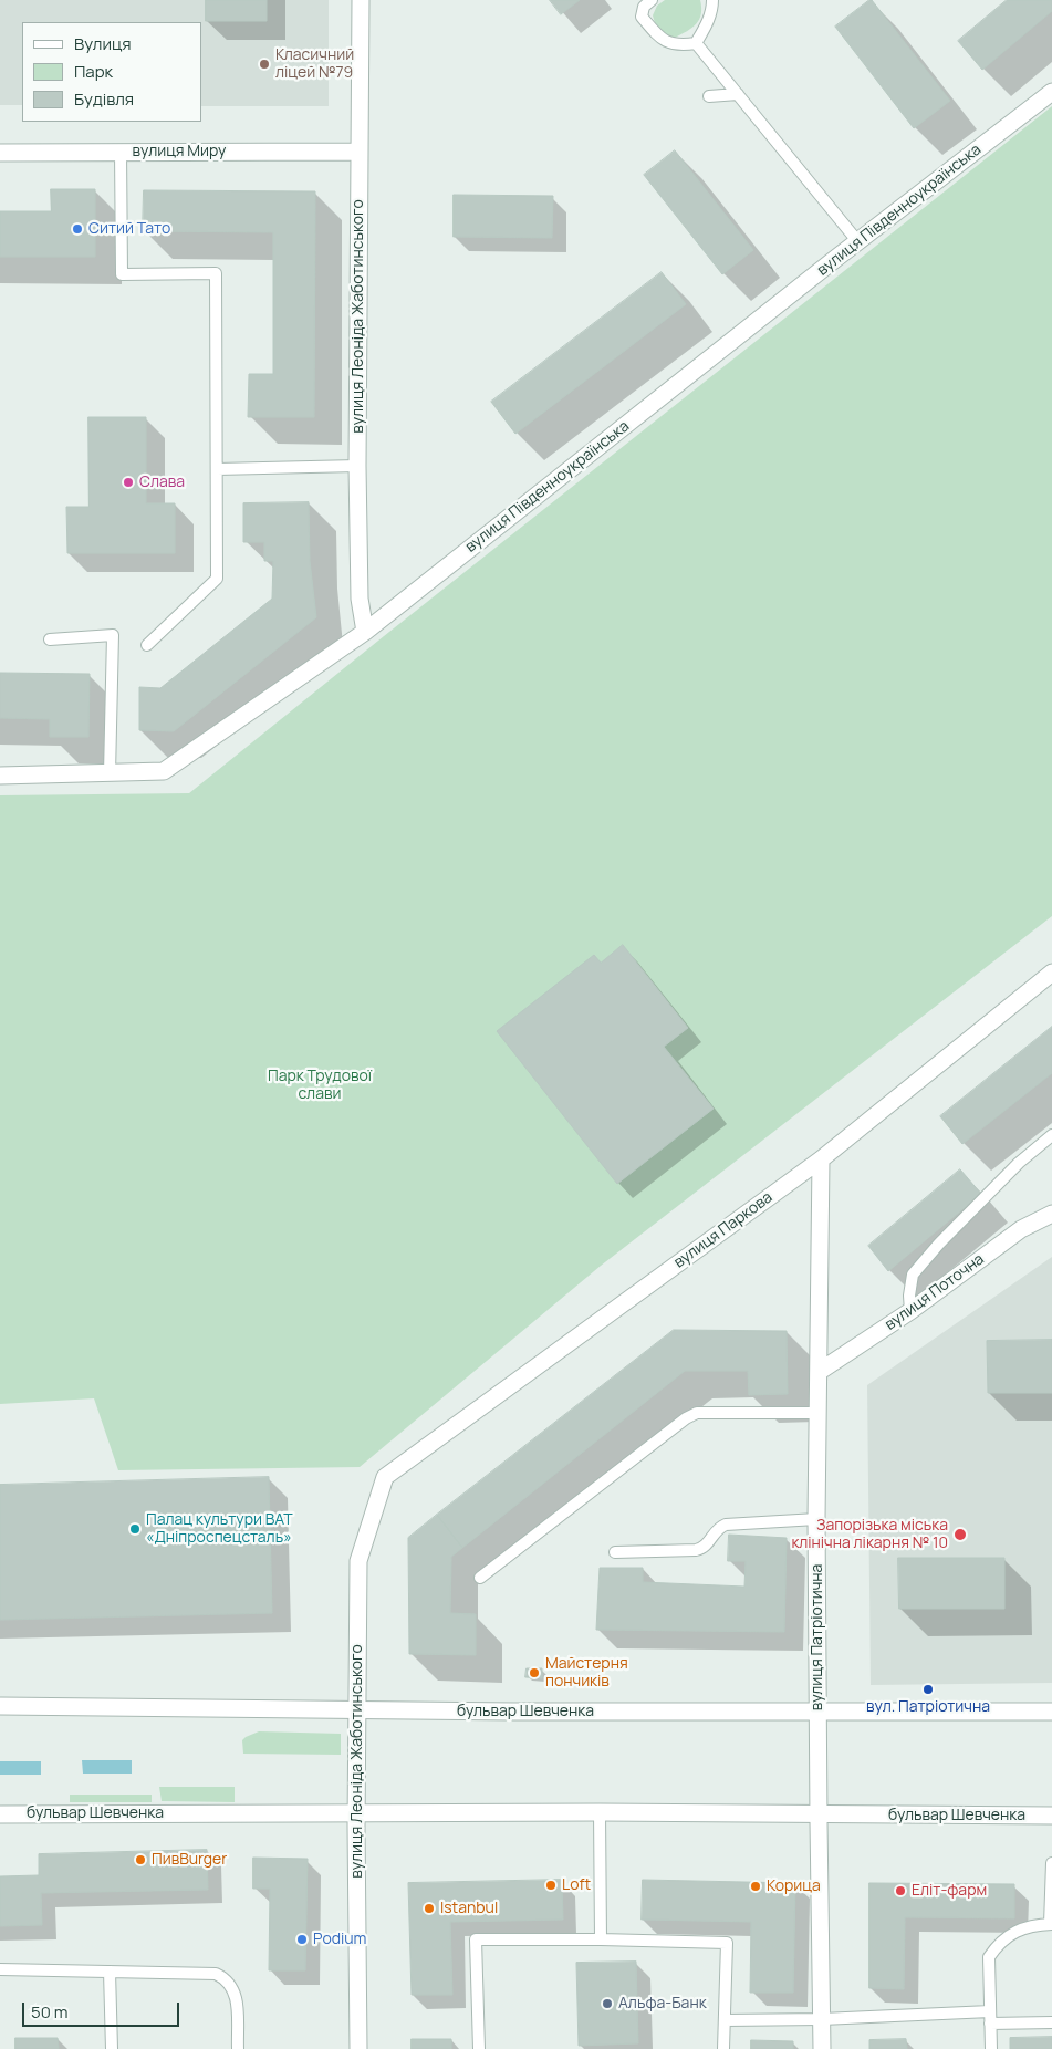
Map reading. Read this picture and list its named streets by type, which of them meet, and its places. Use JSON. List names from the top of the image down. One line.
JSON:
{"streets":{"street":["вулиця Миру","вулиця Південноукраїнська","вулиця Леоніда Жаботинського","вулиця Паркова","вулиця Поточна","вулиця Патріотична","бульвар Шевченка"]},"crossings":[["вулиця Миру","вулиця Леоніда Жаботинського"],["вулиця Південноукраїнська","вулиця Леоніда Жаботинського"],["вулиця Леоніда Жаботинського","вулиця Паркова"],["вулиця Леоніда Жаботинського","бульвар Шевченка"],["вулиця Паркова","вулиця Патріотична"],["вулиця Поточна","вулиця Патріотична"],["вулиця Патріотична","бульвар Шевченка"]],"parks":["Парк Трудової слави"],"places":["Класичний ліцей №79","Ситий Тато","Слава","Палац культури ВАТ «Дніпроспецсталь»","Запорізька міська клінічна лікарня № 10","Майстерня пончиків","вул. Патріотична","ПивBurger","Loft","Корица","Еліт-фарм","Istanbul","Podium","Альфа-Банк"],"legend":["Вулиця","Парк","Будівля"],"scale_bar":"50 m"}
